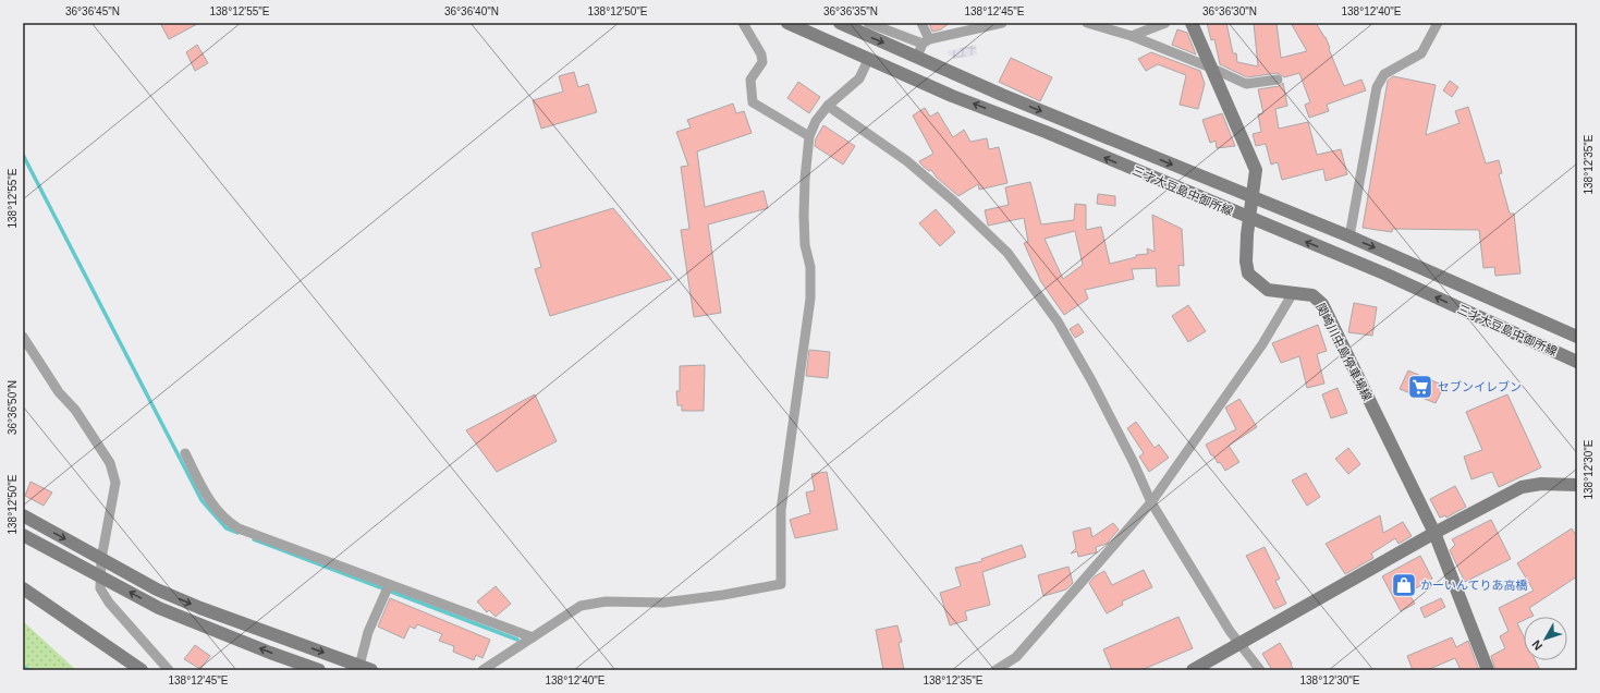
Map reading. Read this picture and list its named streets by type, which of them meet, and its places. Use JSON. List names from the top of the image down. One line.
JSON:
{"streets":{"main road":["三才大豆島中御所線","関崎川中島停車場線"]},"crossings":[["三才大豆島中御所線","関崎川中島停車場線"]],"places":{"supermarket":["セブンイレブン"],"shop":["かーいんてりあ高橋"]},"north":"bottom left","coordinates":["36°36'45\"N","138°12'55\"E","36°36'40\"N","138°12'50\"E","36°36'35\"N","138°12'45\"E","36°36'30\"N","138°12'40\"E","138°12'35\"E","36°36'50\"N","138°12'30\"E"]}
